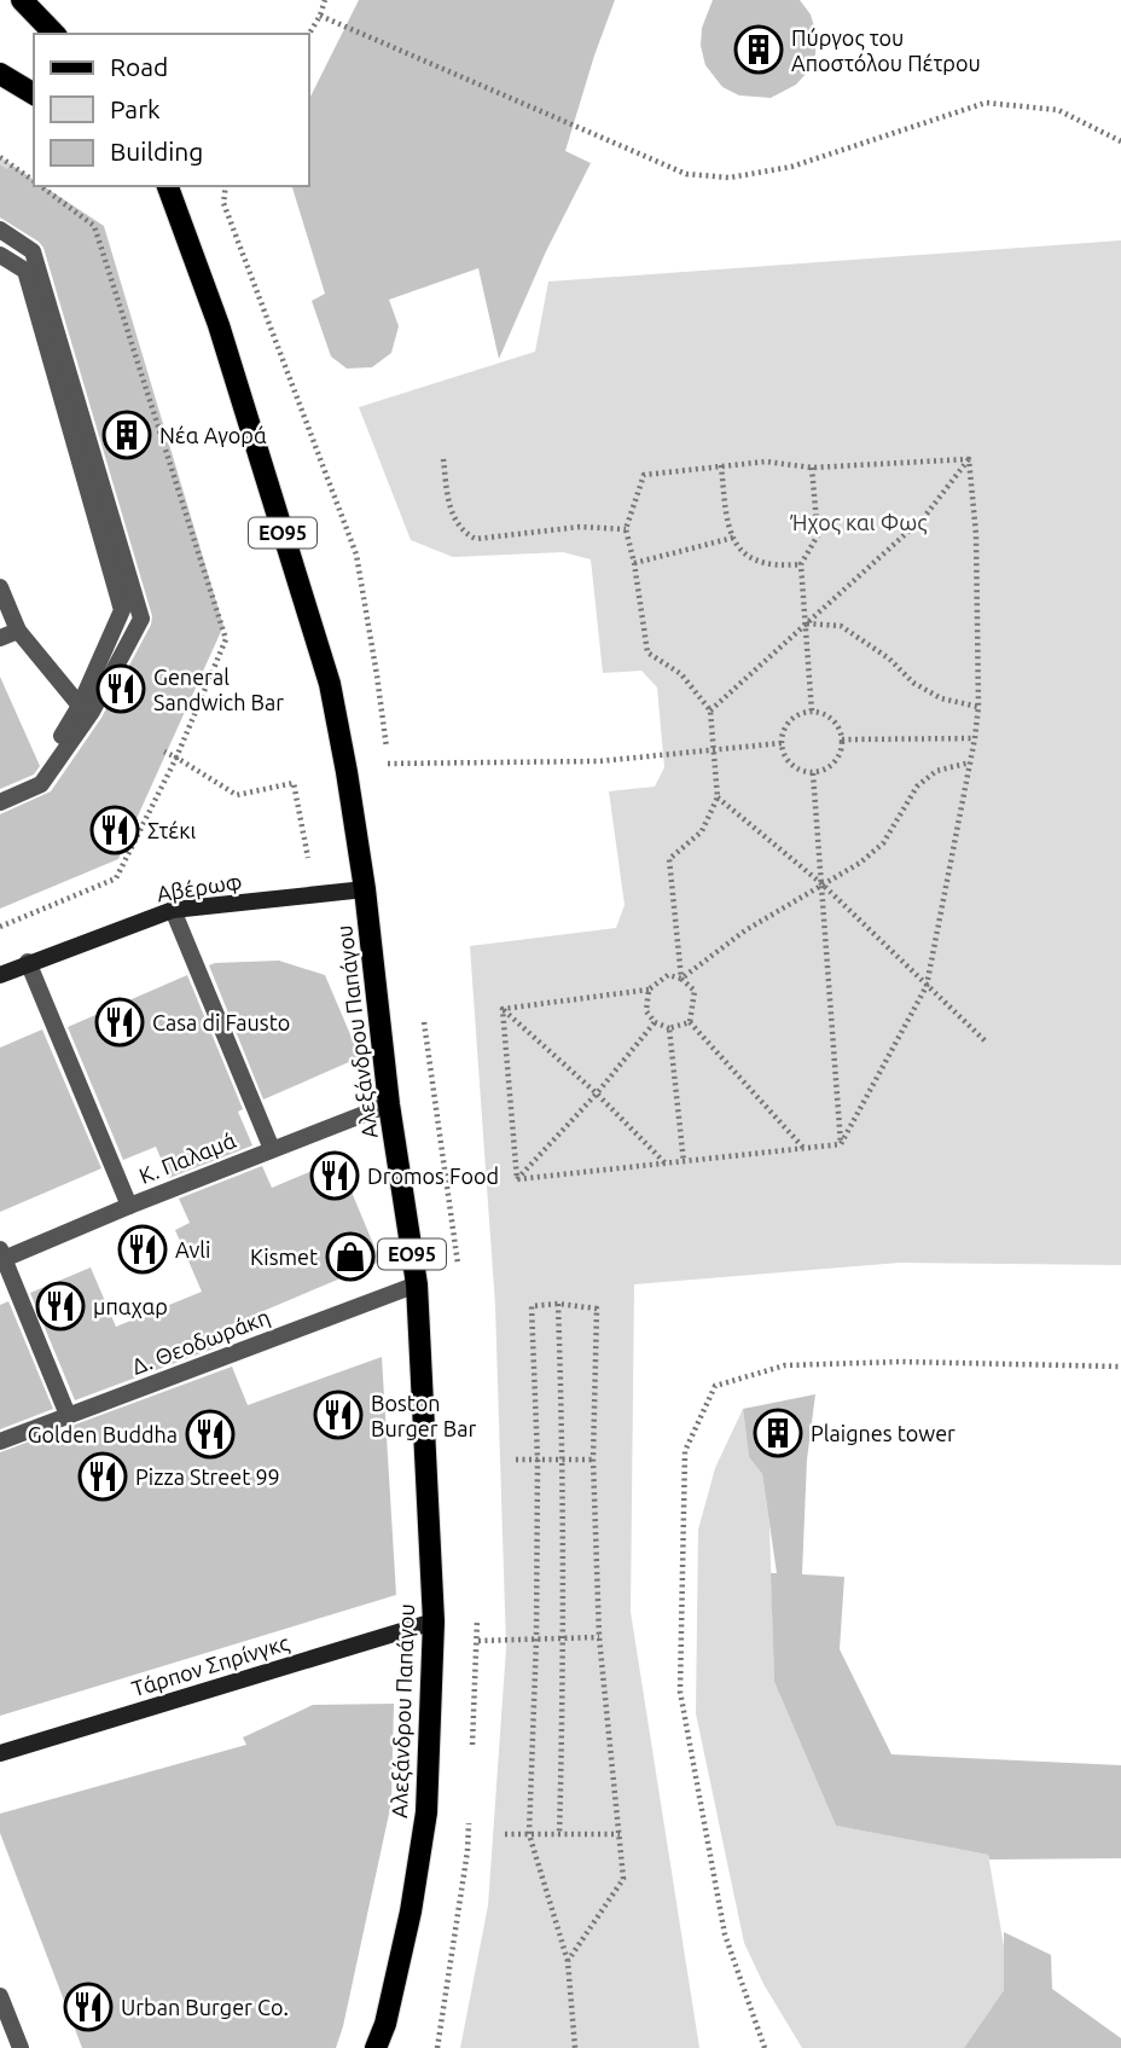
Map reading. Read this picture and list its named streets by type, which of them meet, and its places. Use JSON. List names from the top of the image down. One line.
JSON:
{"streets":{"main road":["ΕΟ95","Αλεξάνδρου Παπάγου"],"street":["Αβέρωφ","Κ. Παλαμά","Δ. Θεοδωράκη","Τάρπον Σπρίνγκς"]},"crossings":[["Αβέρωφ","Αλεξάνδρου Παπάγου"],["Αλεξάνδρου Παπάγου","Κ. Παλαμά"],["Αλεξάνδρου Παπάγου","Δ. Θεοδωράκη"],["Αλεξάνδρου Παπάγου","Τάρπον Σπρίνγκς"]],"parks":["Ήχος και Φως"],"places":{"building":["Πύργος του Αποστόλου Πέτρου","Νέα Αγορά","Plaignes tower"],"restaurant":["General Sandwich Bar","Στέκι","Casa di Fausto","Dromos Food","Avli","μπαχαρ","Boston Burger Bar","Golden Buddha","Pizza Street 99","Urban Burger Co."],"shop":["Kismet"]},"legend":["Road","Park","Building"]}
